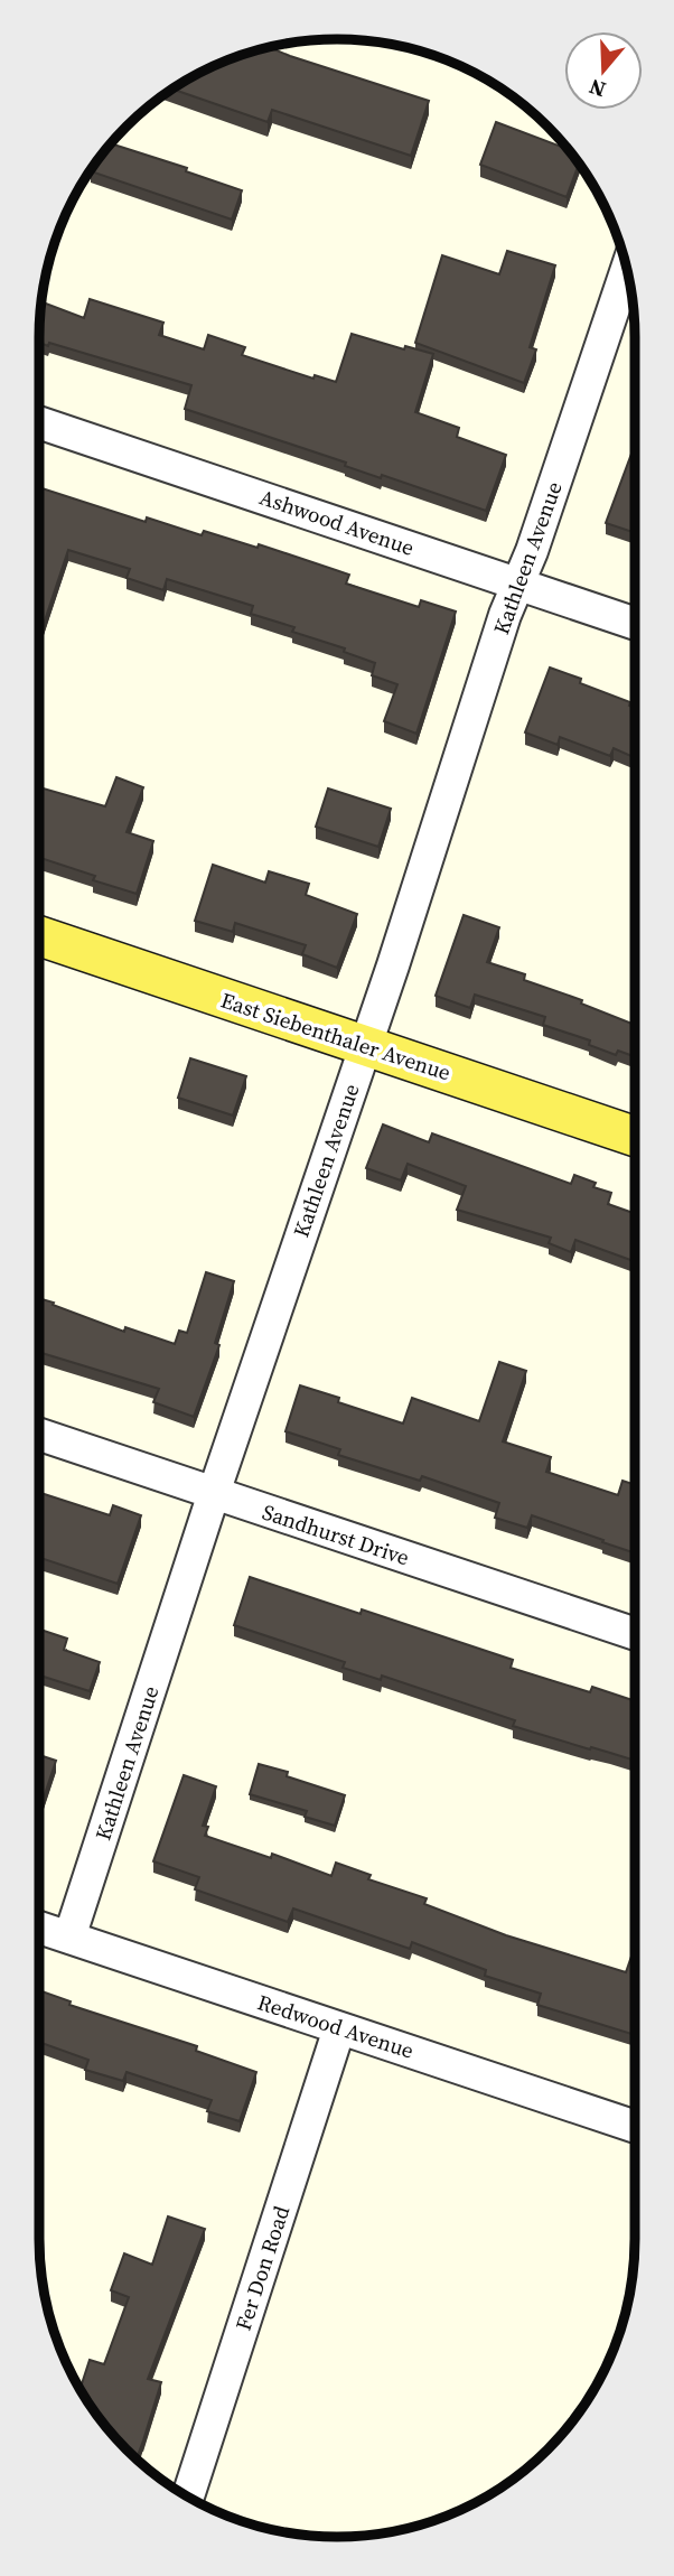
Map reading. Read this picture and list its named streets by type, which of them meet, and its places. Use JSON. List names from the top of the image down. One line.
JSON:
{"streets":{"main road":["East Siebenthaler Avenue"],"street":["Ashwood Avenue","Kathleen Avenue","Sandhurst Drive","Redwood Avenue","Fer Don Road"]},"crossings":[["Ashwood Avenue","Kathleen Avenue"],["Kathleen Avenue","East Siebenthaler Avenue"],["Kathleen Avenue","Sandhurst Drive"],["Kathleen Avenue","Redwood Avenue"],["Redwood Avenue","Fer Don Road"]],"north":"bottom"}
